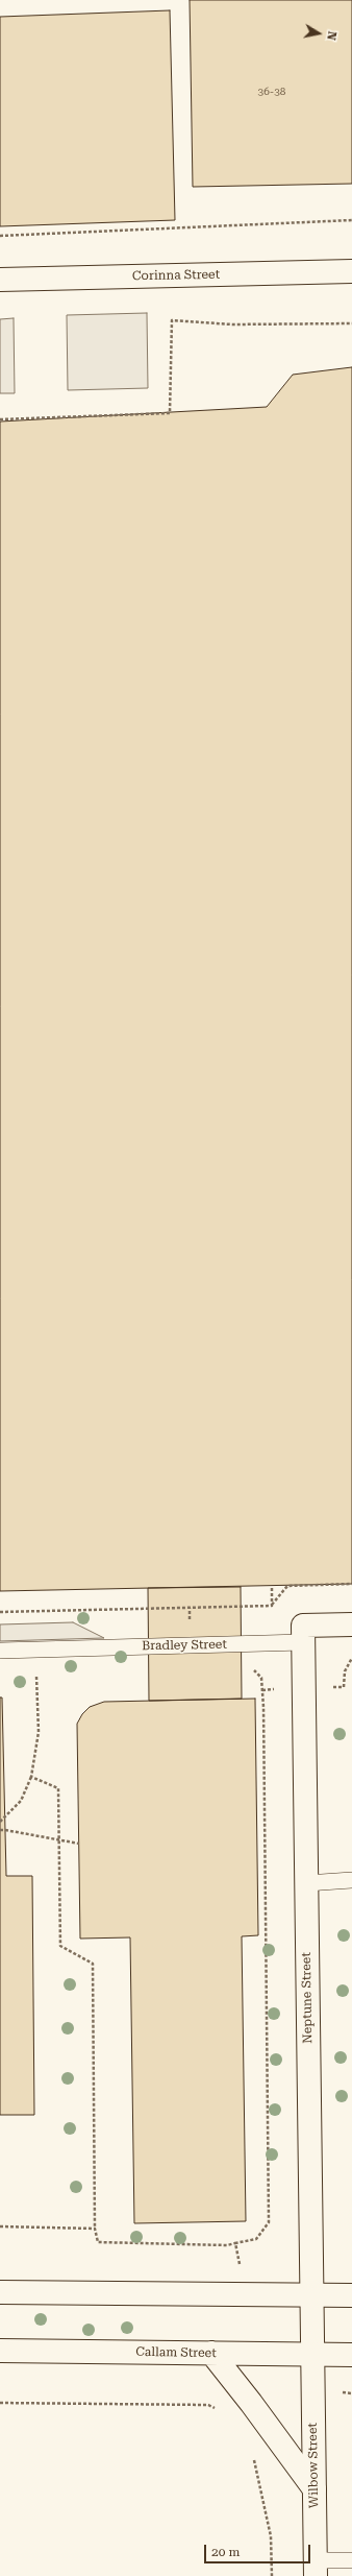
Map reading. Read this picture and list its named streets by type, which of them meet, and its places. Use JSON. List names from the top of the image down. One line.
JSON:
{"streets":{"street":["Corinna Street","Neptune Street","Callam Street","Wilbow Street"],"lane":["Bradley Street"]},"crossings":[["Bradley Street","Neptune Street"],["Neptune Street","Callam Street"],["Neptune Street","Wilbow Street"],["Callam Street","Wilbow Street"]],"house_numbers":["36-38"],"scale_bar":"20 m","north":"right"}
